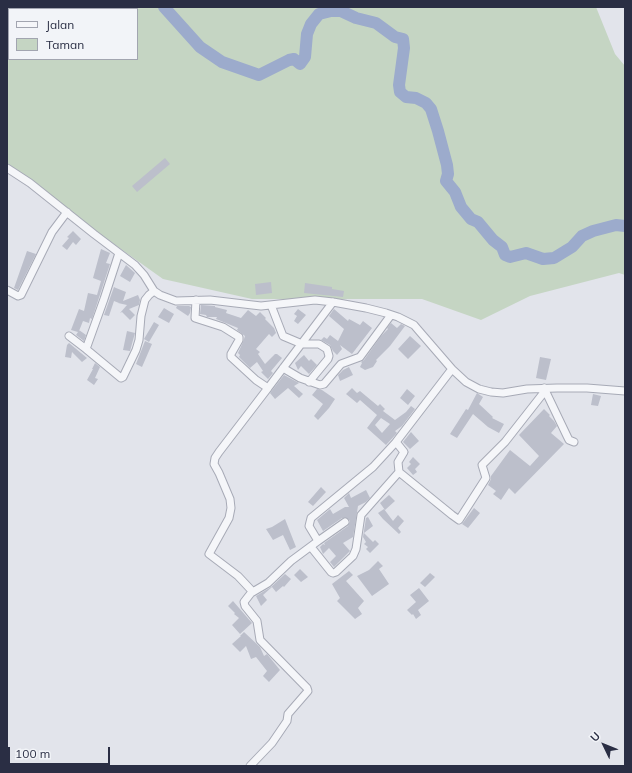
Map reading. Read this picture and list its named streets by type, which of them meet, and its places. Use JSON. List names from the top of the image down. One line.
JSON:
{"legend":["Jalan","Taman"],"scale_bar":"100 m","north":"top left"}
